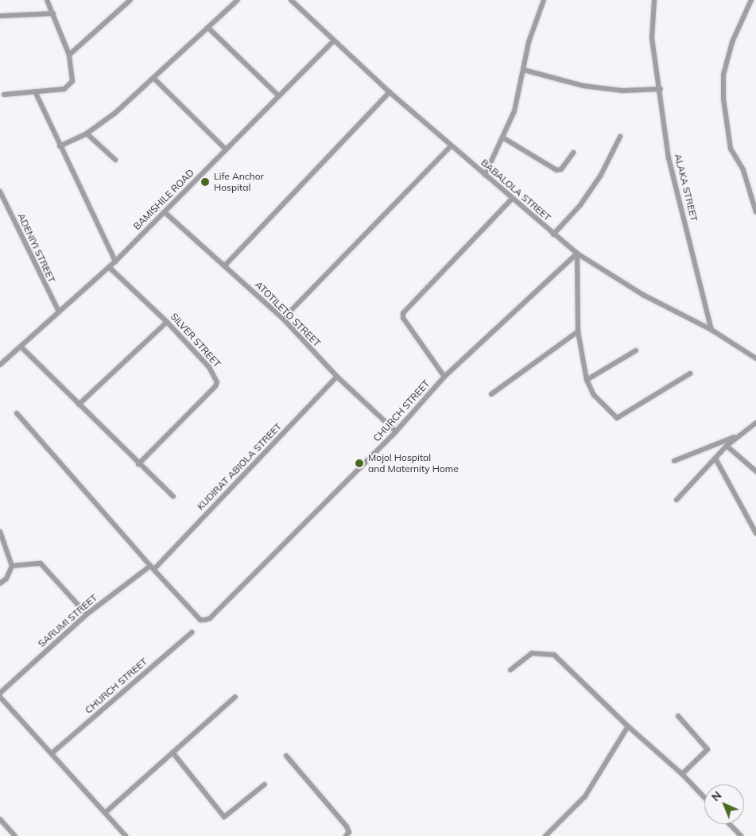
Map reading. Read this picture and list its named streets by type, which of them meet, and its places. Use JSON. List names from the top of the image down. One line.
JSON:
{"streets":{"street":["ALAKA STREET","BABALOLA STREET","BAMISHILE ROAD","ADENIYI STREET","ATOTILETO STREET","SILVER STREET","CHURCH STREET","KUDIRAT ABIOLA STREET","SARUMI STREET"]},"crossings":[["ALAKA STREET","BABALOLA STREET"],["BABALOLA STREET","BAMISHILE ROAD"],["BABALOLA STREET","CHURCH STREET"],["BAMISHILE ROAD","ADENIYI STREET"],["BAMISHILE ROAD","ATOTILETO STREET"],["BAMISHILE ROAD","SILVER STREET"],["ATOTILETO STREET","CHURCH STREET"],["ATOTILETO STREET","KUDIRAT ABIOLA STREET"],["CHURCH STREET","KUDIRAT ABIOLA STREET"],["CHURCH STREET","SARUMI STREET"],["KUDIRAT ABIOLA STREET","SARUMI STREET"]],"places":["Life Anchor Hospital","Mojol Hospital and Maternity Home"],"north":"top left"}
